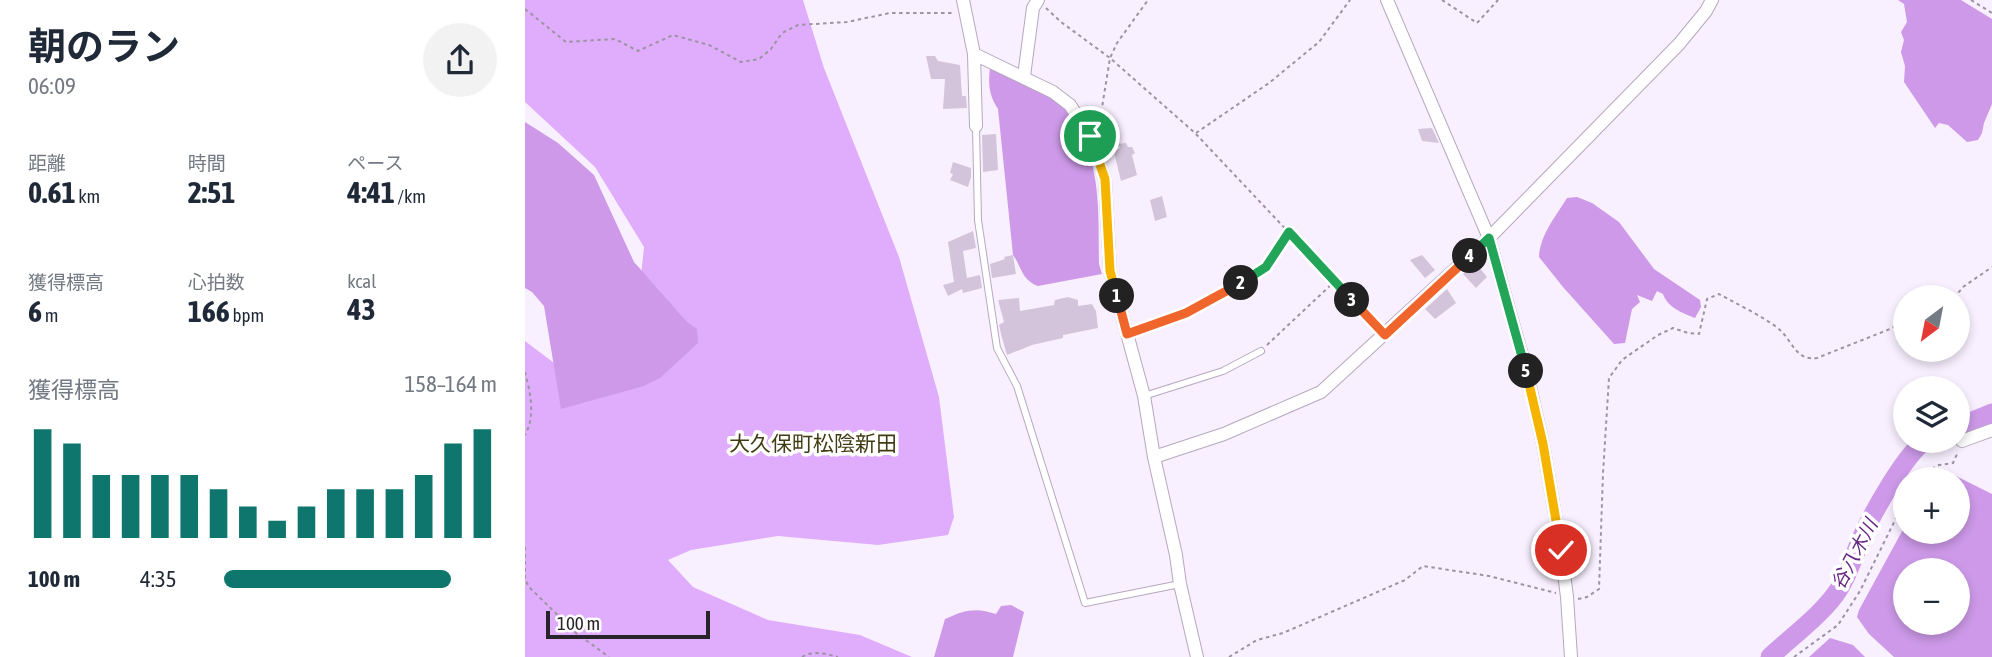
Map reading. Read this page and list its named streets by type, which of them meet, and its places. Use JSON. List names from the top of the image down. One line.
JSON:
{"districts":["大久保町松陰新田"],"water":["谷八木川"],"scale_bar":"100 m","north":"bottom left","page":{"heading":["朝のラン","06:09"],"stats":[["距離","0.61 km"],["時間","2:51"],["ペース","4:41 /km"],["獲得標高","6 m"],["心拍数","166 bpm"],["kcal","43"]],"pins":["4","2","1","3","5"],"map_buttons":["+","−"],"chart":["獲得標高","158–164 m"],"list":[{"name":"100 m","note":"4:35"}],"scale":"100 m"}}
